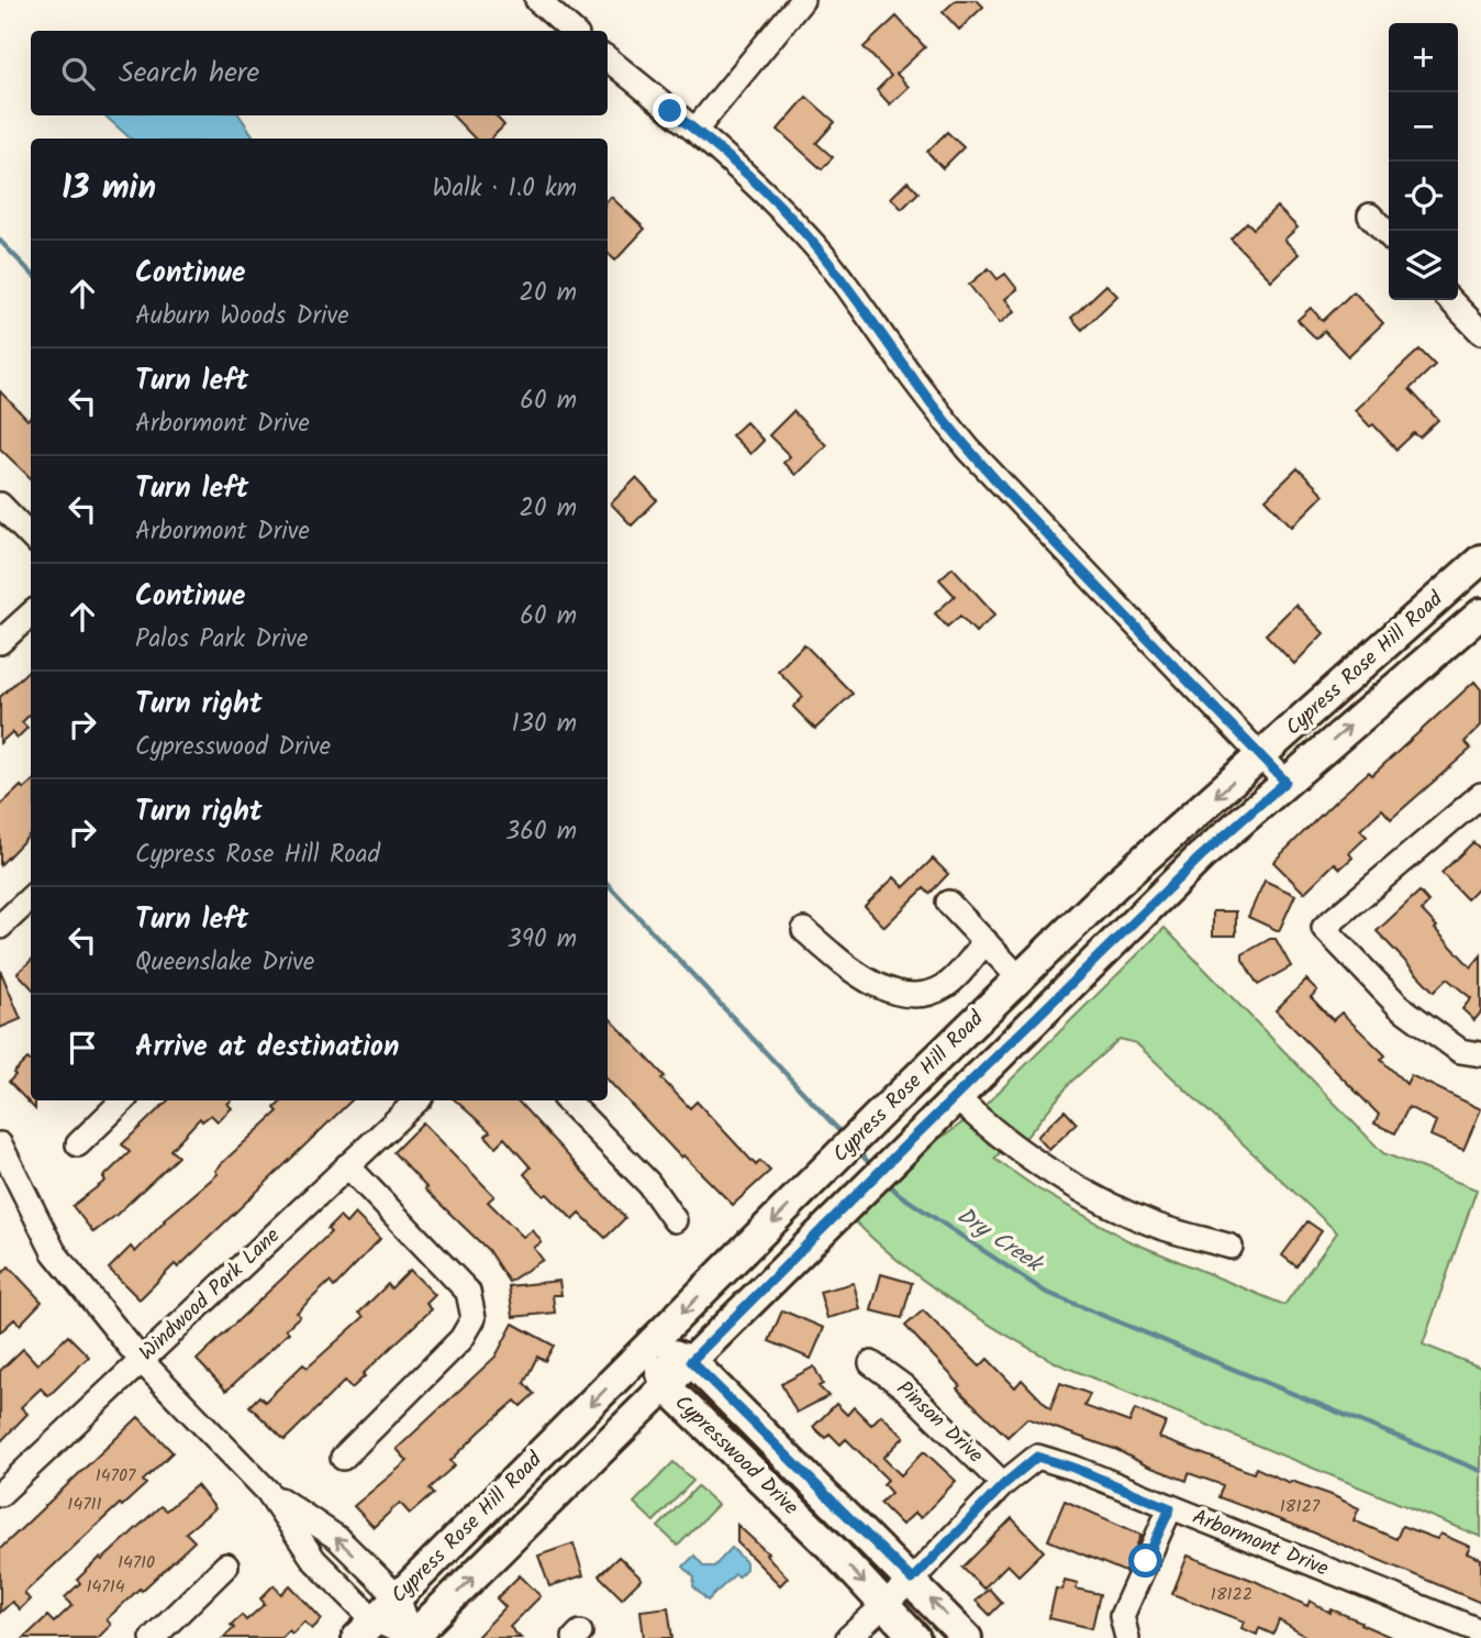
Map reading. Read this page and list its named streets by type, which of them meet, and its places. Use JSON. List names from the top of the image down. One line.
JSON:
{"streets":{"main road":["Cypress Rose Hill Road","Cypresswood Drive"],"street":["Windwood Park Lane","Pinson Drive","Arbormont Drive"]},"crossings":[["Cypress Rose Hill Road","Cypresswood Drive"],["Pinson Drive","Arbormont Drive"]],"water":["Dry Creek"],"house_numbers":["14707","14711","18127","14710","14714","18122"],"page":{"map_buttons":["+","−"],"search":"Search here","heading":["13 min","Walk · 1.0 km"],"list":[["Continue","Auburn Woods Drive","20 m"],["Turn left","Arbormont Drive","60 m"],["Turn left","Arbormont Drive","20 m"],["Continue","Palos Park Drive","60 m"],["Turn right","Cypresswood Drive","130 m"],["Turn right","Cypress Rose Hill Road","360 m"],["Turn left","Queenslake Drive","390 m"],"Arrive at destination"]}}
